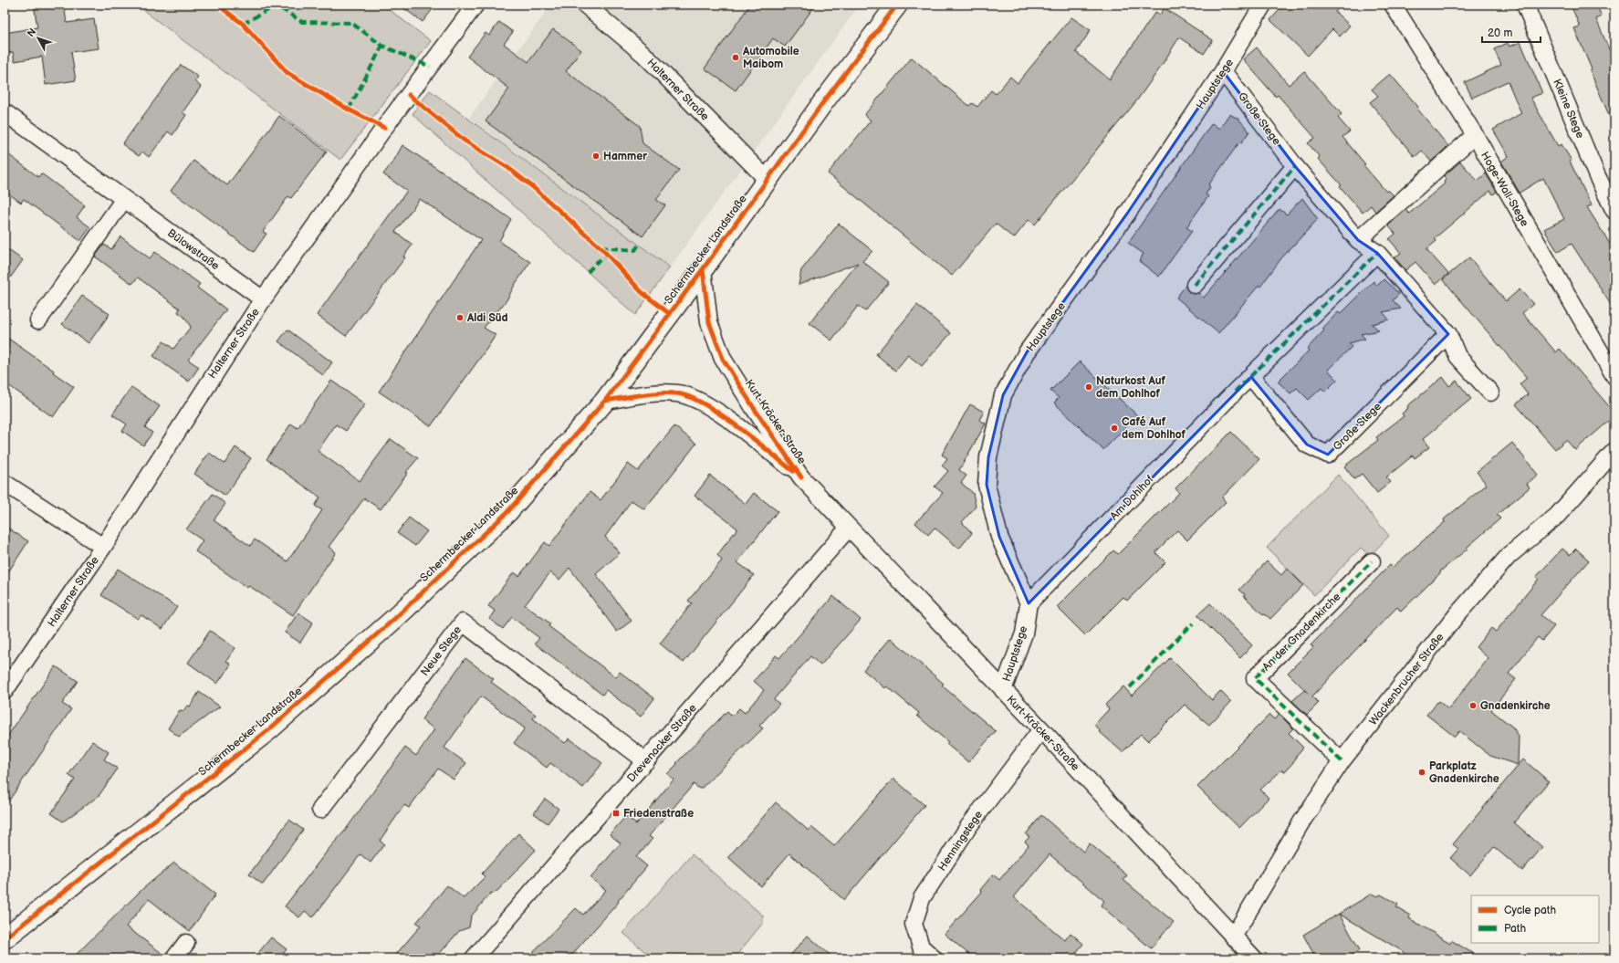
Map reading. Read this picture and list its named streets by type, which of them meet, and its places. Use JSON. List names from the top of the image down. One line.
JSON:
{"streets":{"main road":["Schermbecker Landstraße"],"street":["Hauptstege","Halterner Straße","Kleine Stege","Große Stege","Hoge-Wall-Stege","Bülowstraße","Kurt-Kräcker-Straße","Am Dohlhof","An der Gnadenkirche","Neue Stege","Wackenbrucher Straße","Drevenacker Straße","Henningstege"]},"crossings":[["Hauptstege","Große Stege"],["Hauptstege","Kurt-Kräcker-Straße"],["Hauptstege","Am Dohlhof"],["Halterner Straße","Bülowstraße"],["Halterner Straße","Schermbecker Landstraße"],["Große Stege","Am Dohlhof"],["Schermbecker Landstraße","Kurt-Kräcker-Straße"],["Kurt-Kräcker-Straße","Wackenbrucher Straße"],["Kurt-Kräcker-Straße","Drevenacker Straße"],["Kurt-Kräcker-Straße","Henningstege"],["An der Gnadenkirche","Wackenbrucher Straße"],["Neue Stege","Drevenacker Straße"]],"places":{"other":["Automobile Maibom","Hammer","Aldi Süd","Naturkost Auf dem Dohlhof","Café Auf dem Dohlhof","Gnadenkirche","Parkplatz Gnadenkirche"],"transit":["Friedenstraße"]},"legend":["Cycle path","Path"],"scale_bar":"20 m","north":"top left"}
